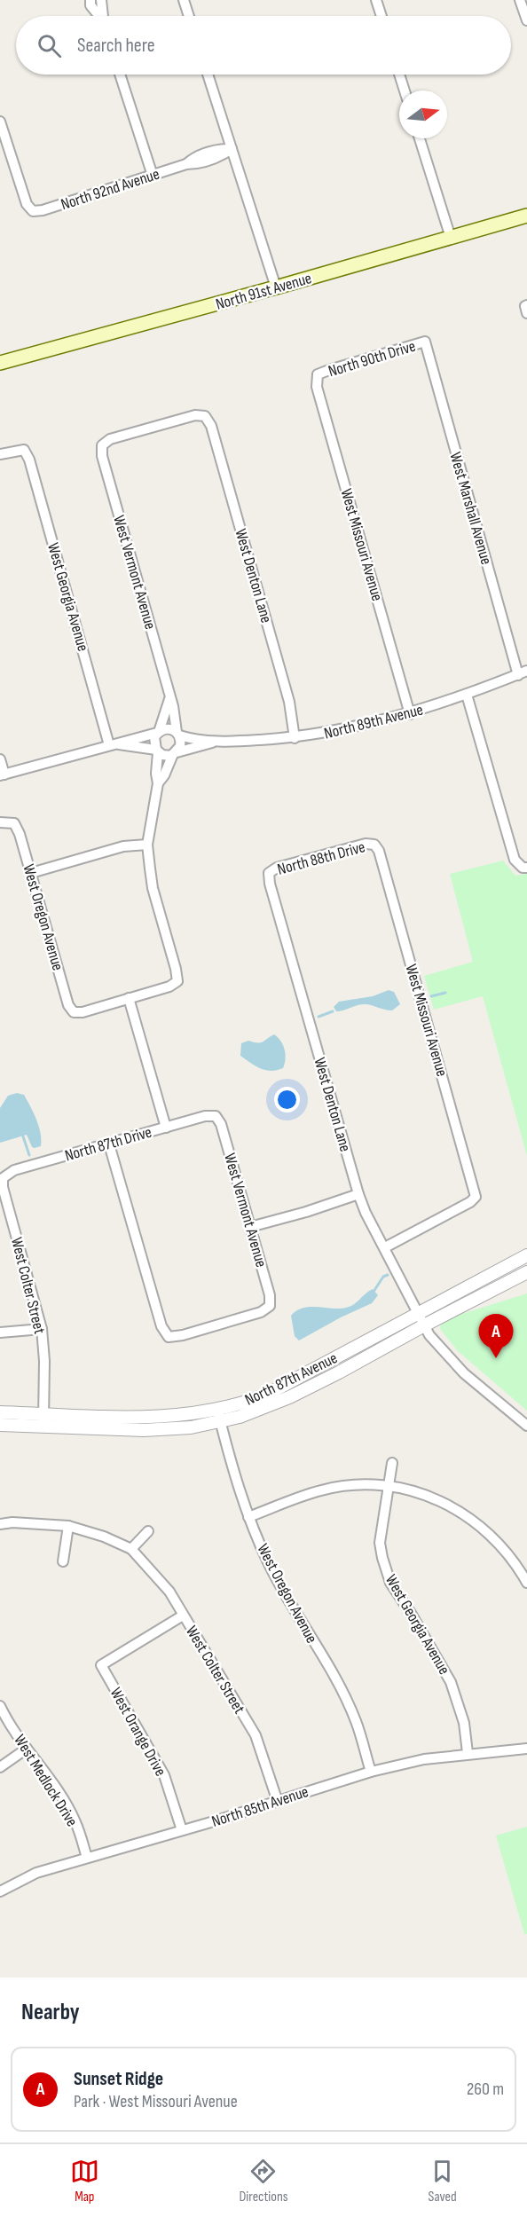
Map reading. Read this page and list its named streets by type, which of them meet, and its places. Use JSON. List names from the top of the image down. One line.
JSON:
{"streets":{"main road":["North 91st Avenue"],"street":["North 92nd Avenue","North 90th Drive","West Marshall Avenue","West Missouri Avenue","West Vermont Avenue","West Denton Lane","West Georgia Avenue","North 89th Avenue","North 88th Drive","West Oregon Avenue","North 87th Drive","West Colter Street","North 87th Avenue","West Orange Drive","West Medlock Drive","North 85th Avenue"]},"crossings":[["North 90th Drive","West Marshall Avenue"],["North 90th Drive","West Missouri Avenue"],["West Marshall Avenue","North 89th Avenue"],["West Missouri Avenue","West Denton Lane"],["West Missouri Avenue","North 89th Avenue"],["West Missouri Avenue","North 88th Drive"],["West Vermont Avenue","West Denton Lane"],["West Vermont Avenue","North 89th Avenue"],["West Vermont Avenue","North 87th Drive"],["West Denton Lane","North 89th Avenue"],["West Denton Lane","North 88th Drive"],["West Denton Lane","North 87th Avenue"],["West Georgia Avenue","North 85th Avenue"],["West Oregon Avenue","North 87th Avenue"],["West Oregon Avenue","North 85th Avenue"],["North 87th Drive","West Colter Street"],["West Colter Street","North 87th Avenue"],["West Colter Street","West Orange Drive"],["West Colter Street","North 85th Avenue"],["West Orange Drive","North 85th Avenue"],["West Medlock Drive","North 85th Avenue"]],"north":"right","page":{"search":"Search here","pins":"A","heading":"Nearby","list":[{"mark":"A","name":"Sunset Ridge","note":"Park · West Missouri Avenue","value":"260 m"}],"nav":["Map","Directions","Saved"]}}
